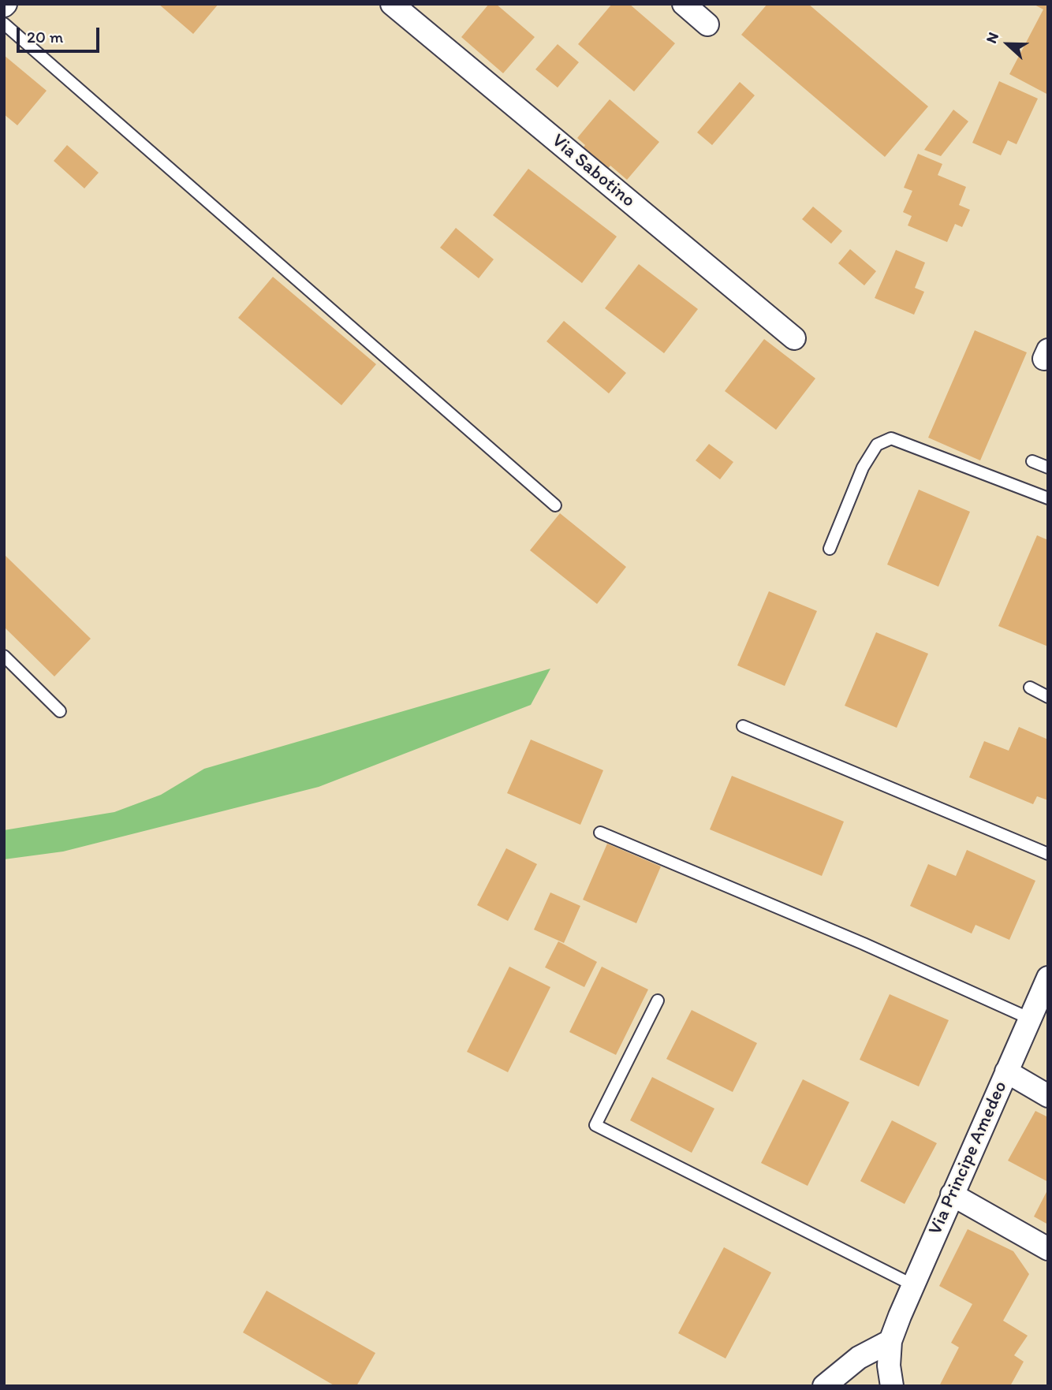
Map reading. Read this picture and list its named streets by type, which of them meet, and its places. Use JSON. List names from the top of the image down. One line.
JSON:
{"streets":{"street":["Via Sabotino","Via Principe Amedeo"]},"scale_bar":"20 m","north":"left"}
